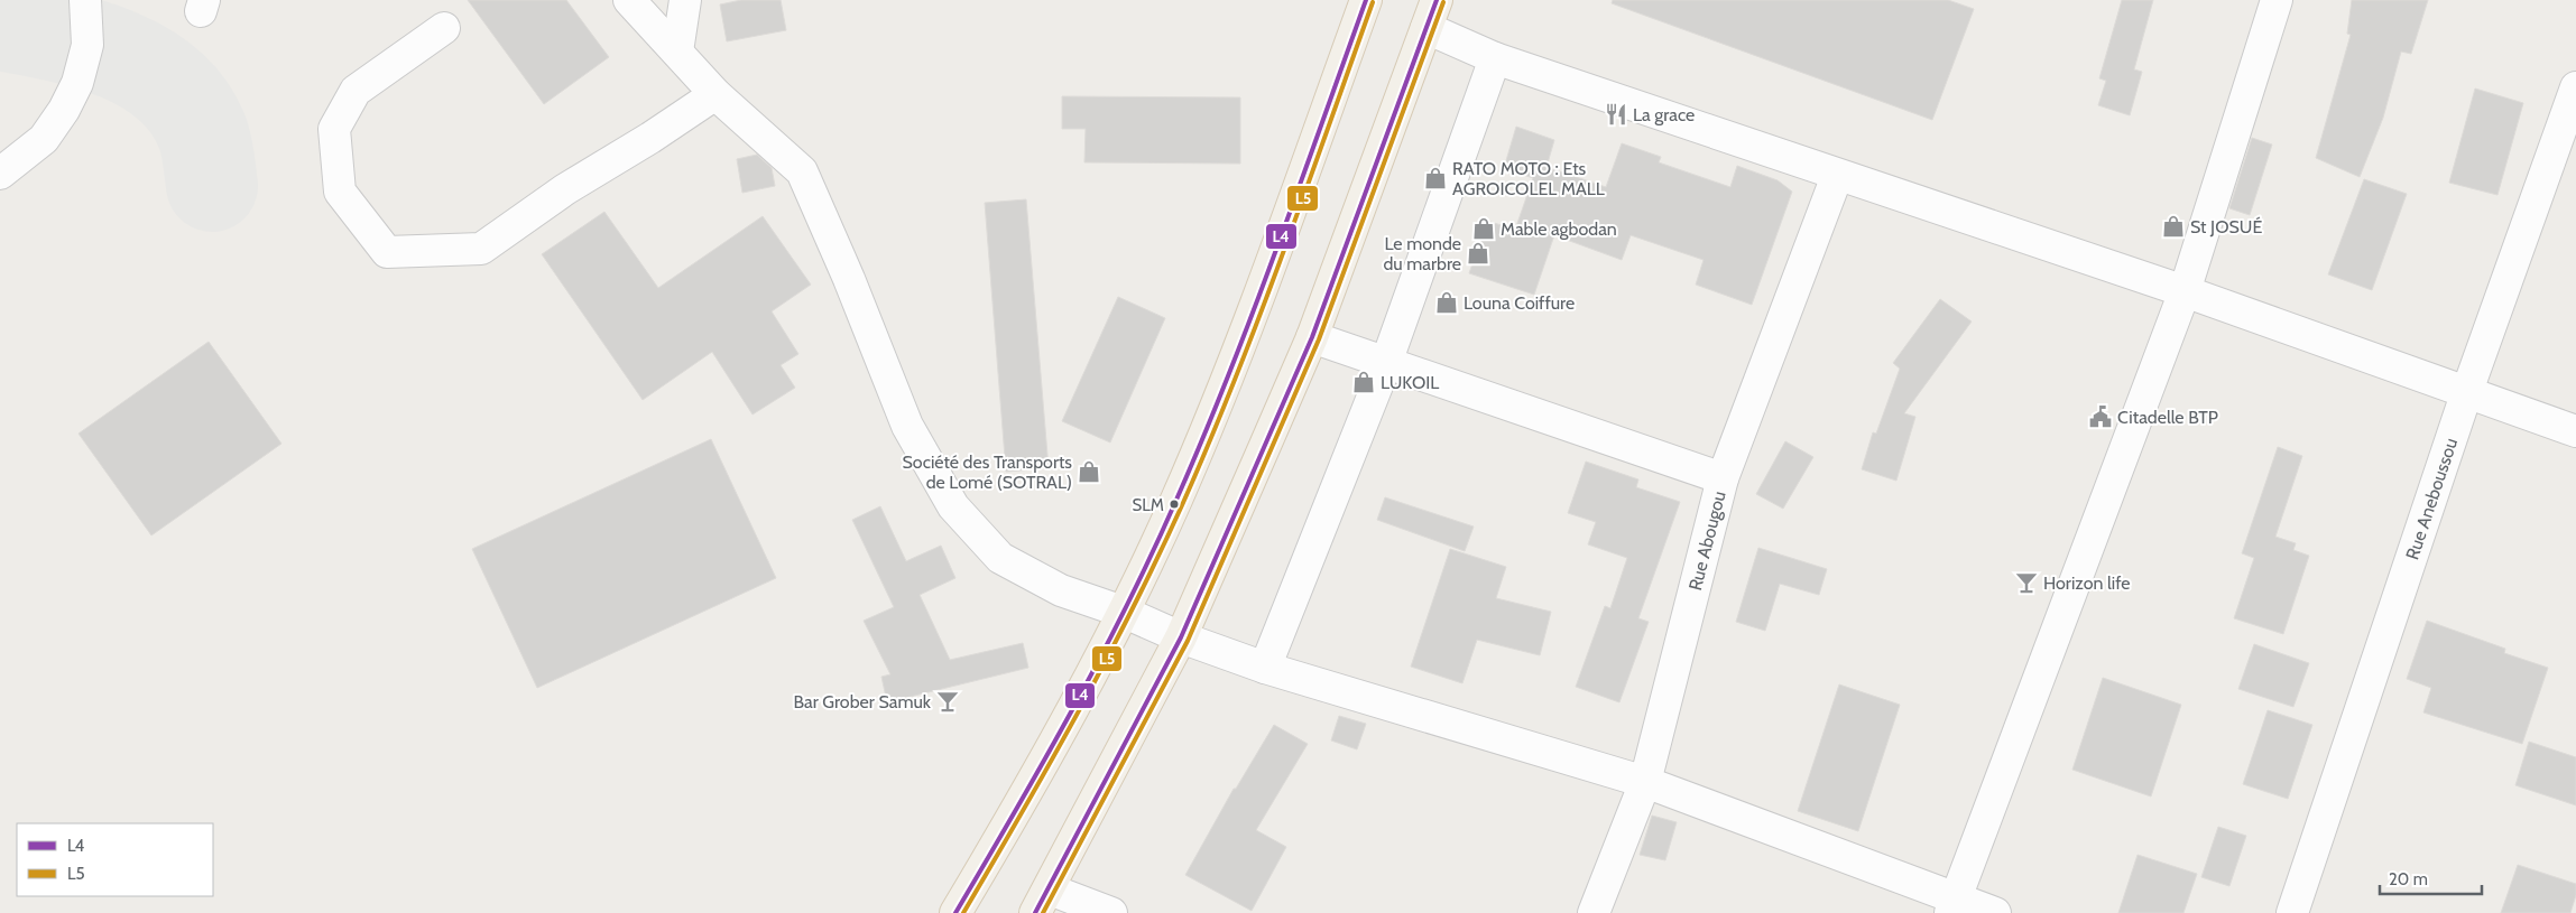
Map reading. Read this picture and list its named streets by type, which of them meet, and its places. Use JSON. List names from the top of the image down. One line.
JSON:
{"streets":{"street":["Rue Aneboussou","Rue Abougou"]},"places":{"restaurant":["La grace"],"shop":["RATO MOTO : Ets AGROICOLEL MALL","St JOSUÉ","Mable agbodan","Le monde du marbre","Louna Coiffure","LUKOIL","Société des Transports de Lomé (SOTRAL)"],"public building":["Citadelle BTP"],"other":["SLM"],"bar":["Horizon life","Bar Grober Samuk"]},"lines":["transit line L4","transit line L5"],"legend":["L4","L5"],"scale_bar":"20 m"}
